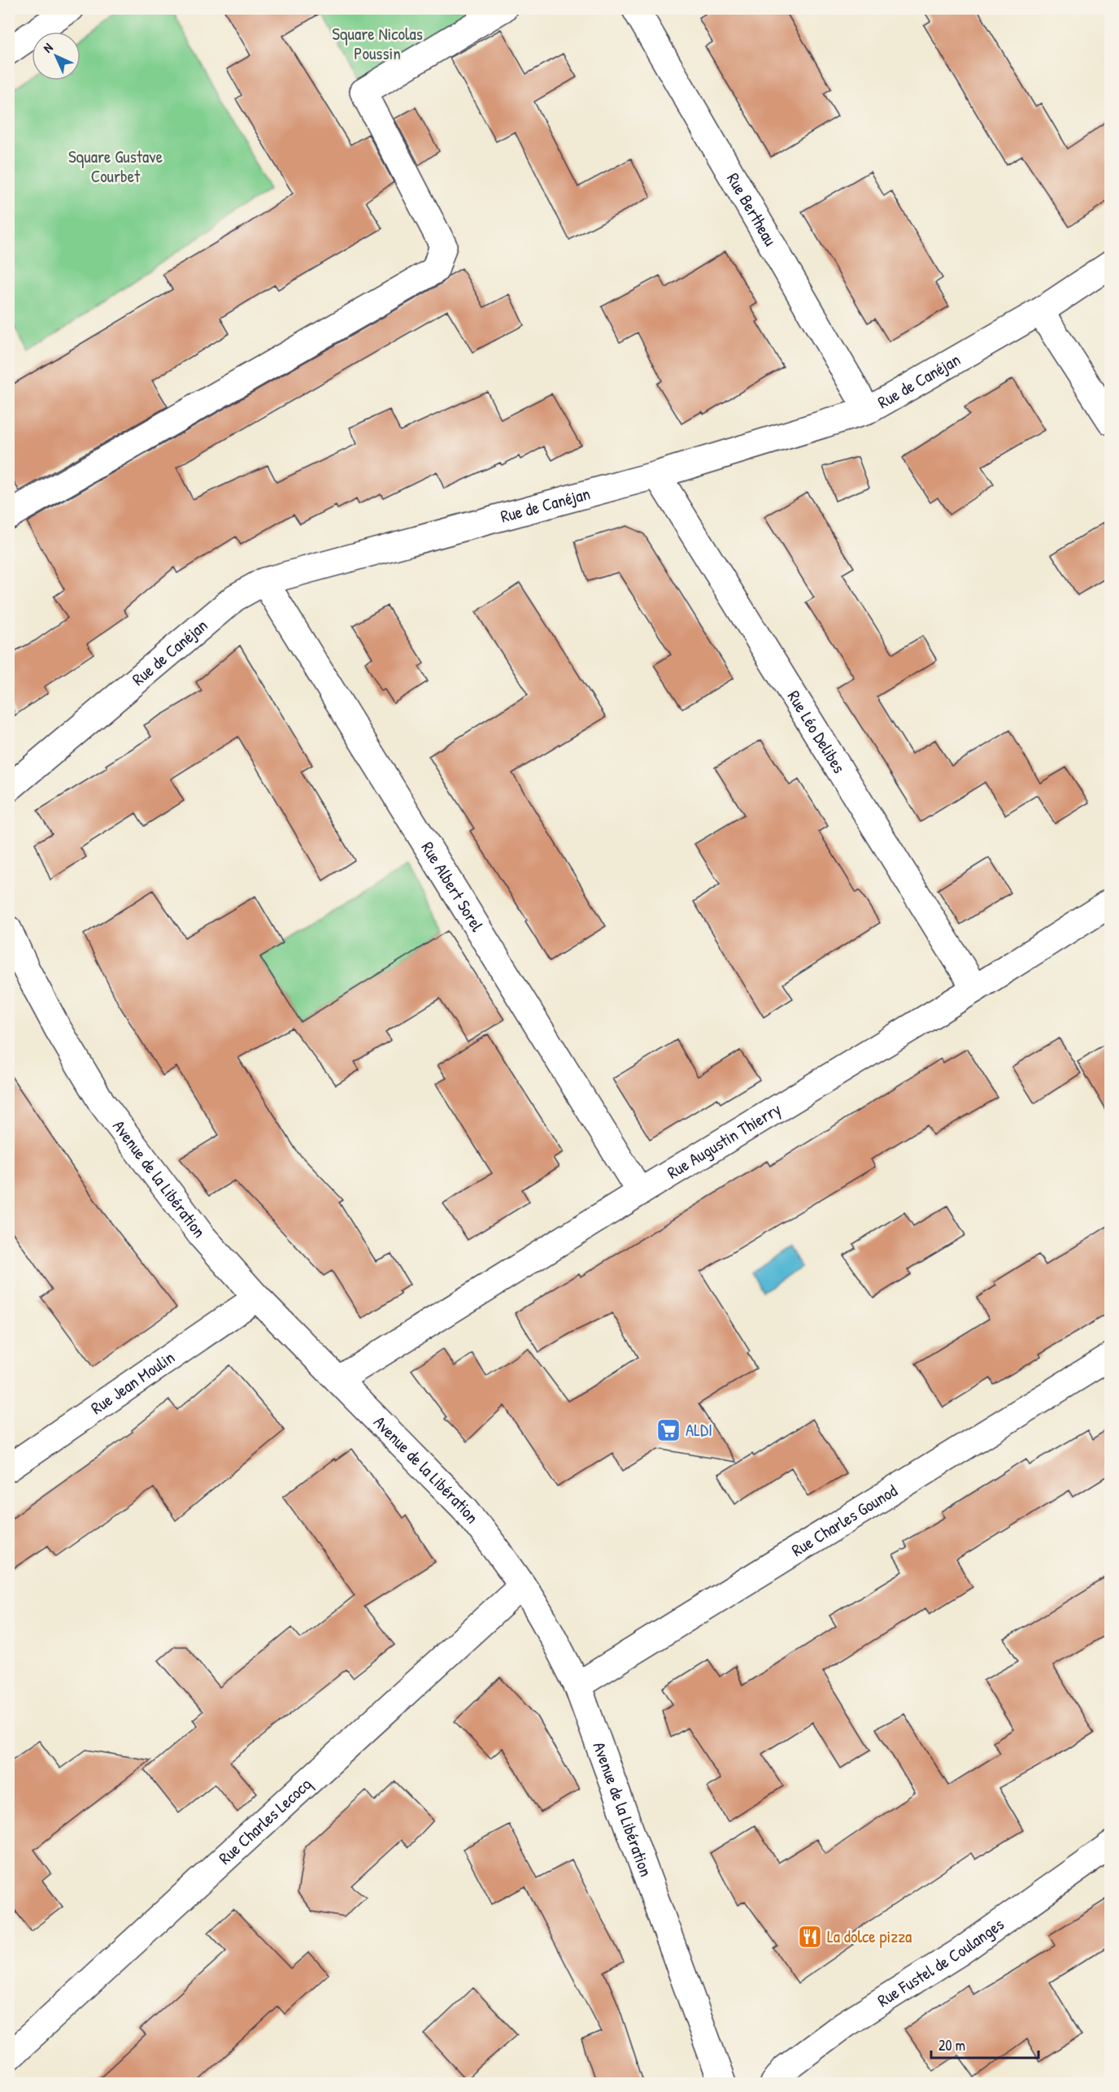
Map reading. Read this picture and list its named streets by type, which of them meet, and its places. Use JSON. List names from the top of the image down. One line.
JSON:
{"streets":{"street":["Rue Bertheau","Rue de Canéjan","Rue Léo Delibes","Rue Albert Sorel","Rue Augustin Thierry","Avenue de la Libération","Rue Jean Moulin","Rue Charles Gounod","Rue Charles Lecocq","Rue Fustel de Coulanges"]},"crossings":[["Rue Bertheau","Rue de Canéjan"],["Rue de Canéjan","Rue Léo Delibes"],["Rue de Canéjan","Rue Albert Sorel"],["Rue Léo Delibes","Rue Augustin Thierry"],["Rue Albert Sorel","Rue Augustin Thierry"],["Rue Augustin Thierry","Avenue de la Libération"],["Avenue de la Libération","Rue Jean Moulin"],["Avenue de la Libération","Rue Charles Gounod"],["Avenue de la Libération","Rue Charles Lecocq"]],"parks":["Square Nicolas Poussin","Square Gustave Courbet"],"places":{"supermarket":["ALDI"],"restaurant":["La dolce pizza"]},"scale_bar":"20 m","north":"top left"}
